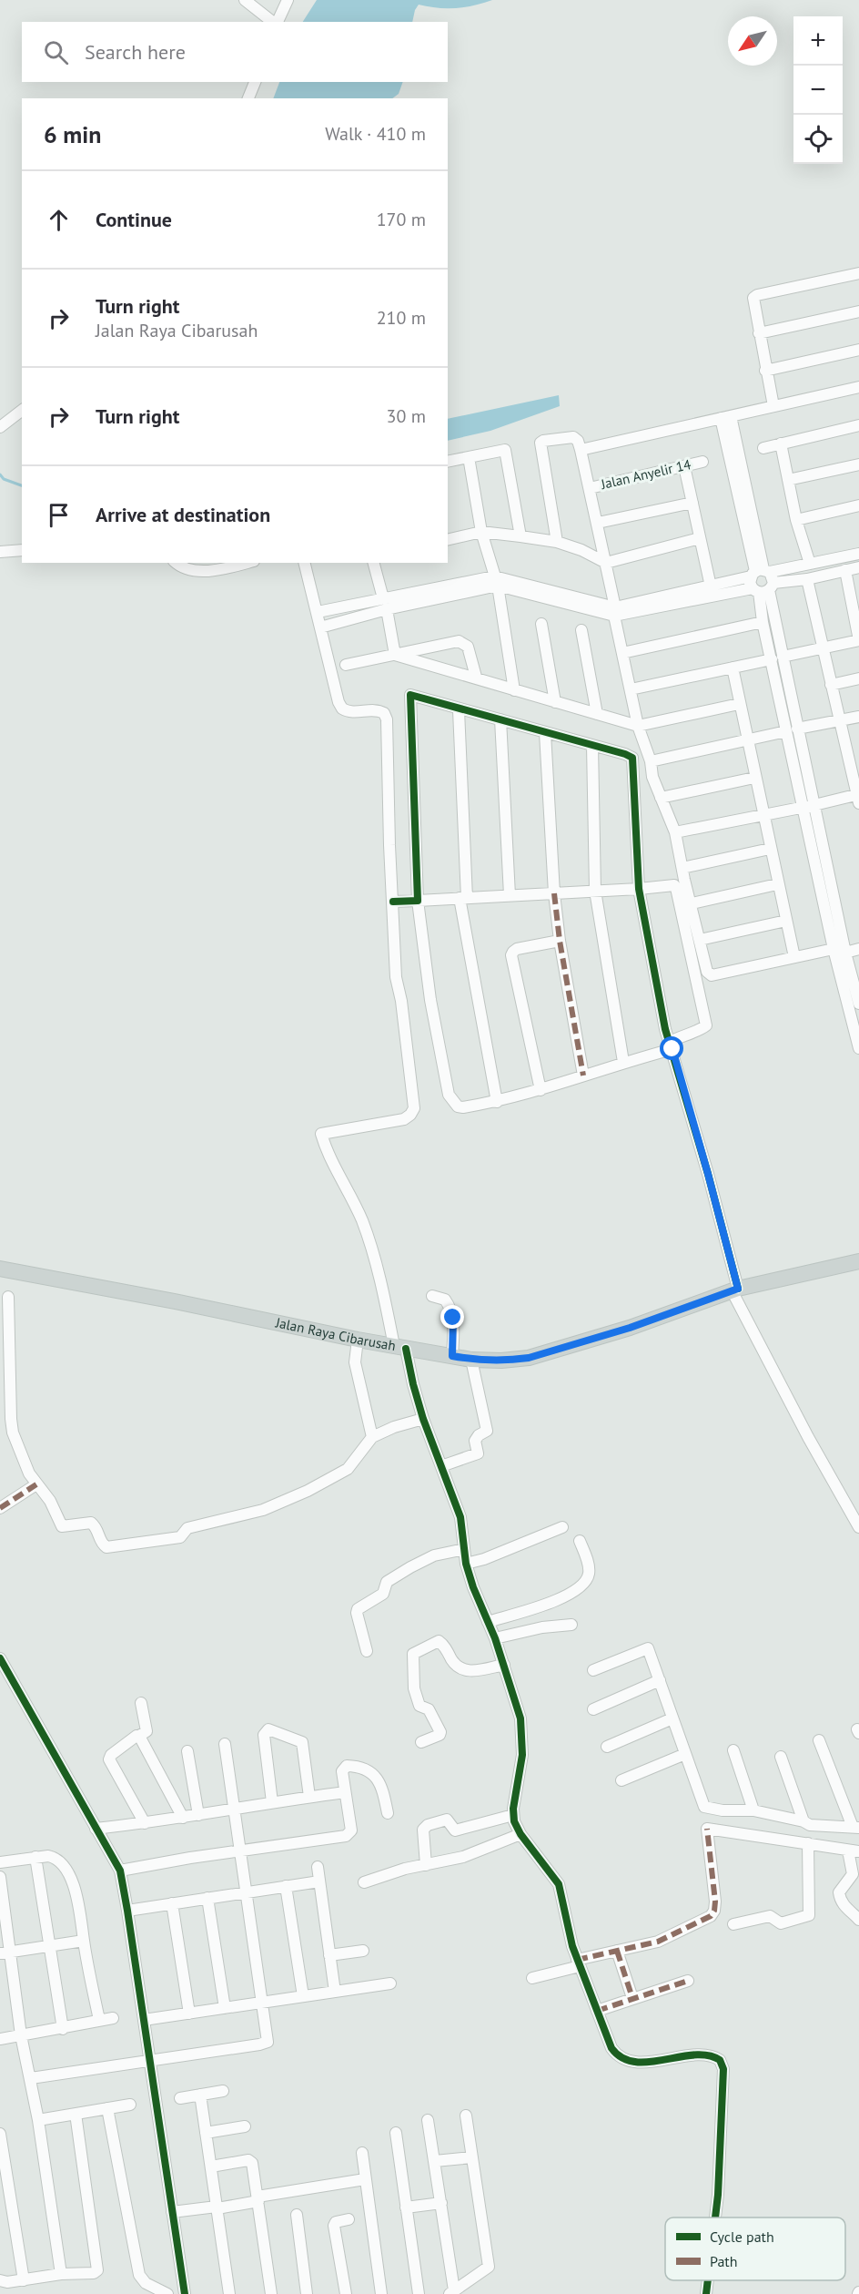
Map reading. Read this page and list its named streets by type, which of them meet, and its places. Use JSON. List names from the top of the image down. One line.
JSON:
{"streets":{"main road":["Jalan Raya Cibarusah"],"street":["Jalan Anyelir 14"]},"legend":["Cycle path","Path"],"north":"bottom left","page":{"map_buttons":["+","−"],"search":"Search here","heading":["6 min","Walk · 410 m"],"list":[["Continue","170 m"],["Turn right","Jalan Raya Cibarusah","210 m"],["Turn right","30 m"],"Arrive at destination"]}}
